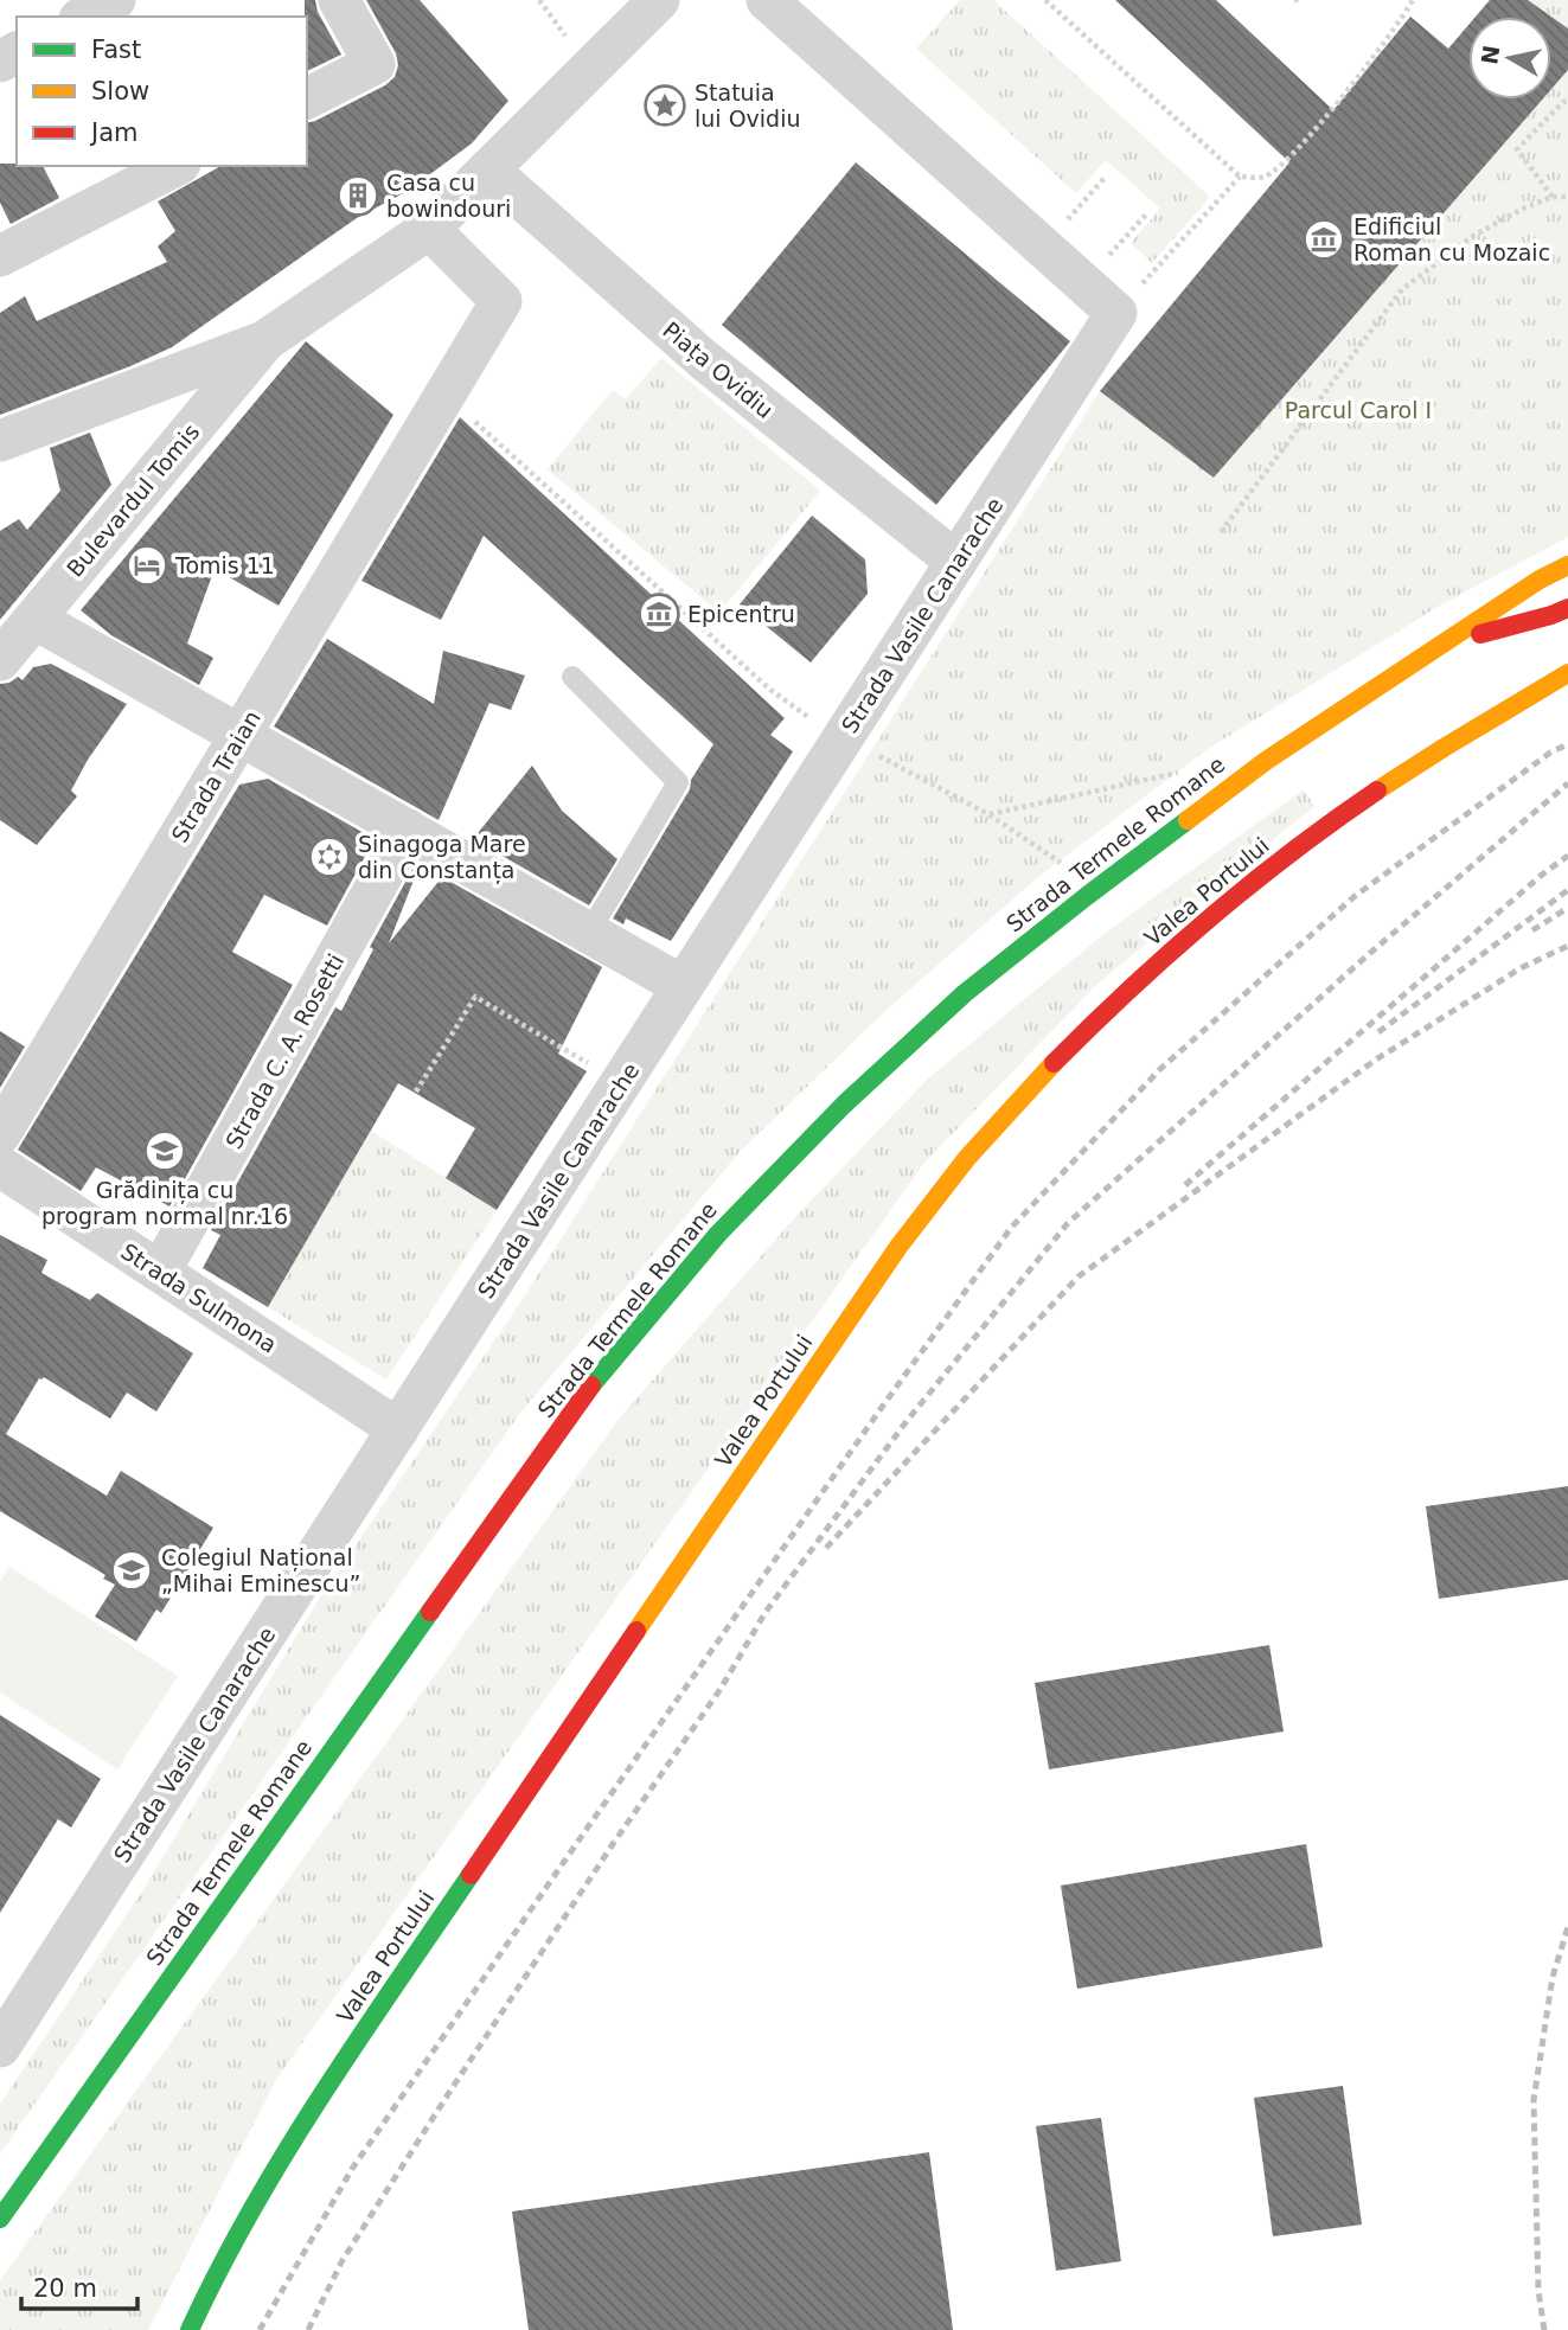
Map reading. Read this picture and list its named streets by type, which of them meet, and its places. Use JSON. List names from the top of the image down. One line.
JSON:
{"streets":{"street":["Piața Ovidiu","Bulevardul Tomis","Strada Vasile Canarache","Strada Traian","Strada Termele Romane","Valea Portului","Strada C. A. Rosetti","Strada Sulmona"]},"crossings":[["Piața Ovidiu","Strada Vasile Canarache"],["Strada Vasile Canarache","Strada Sulmona"],["Strada C. A. Rosetti","Strada Sulmona"]],"parks":["Parcul Carol I"],"places":{"place":["Statuia lui Ovidiu"],"building":["Casa cu bowindouri"],"museum":["Edificiul Roman cu Mozaic","Epicentru"],"hotel":["Tomis 11"],"synagogue":["Sinagoga Mare din Constanța"],"school or university":["Grădinița cu program normal nr.16","Colegiul Național „Mihai Eminescu”"]},"legend":["Fast","Slow","Jam"],"scale_bar":"20 m","north":"left"}
